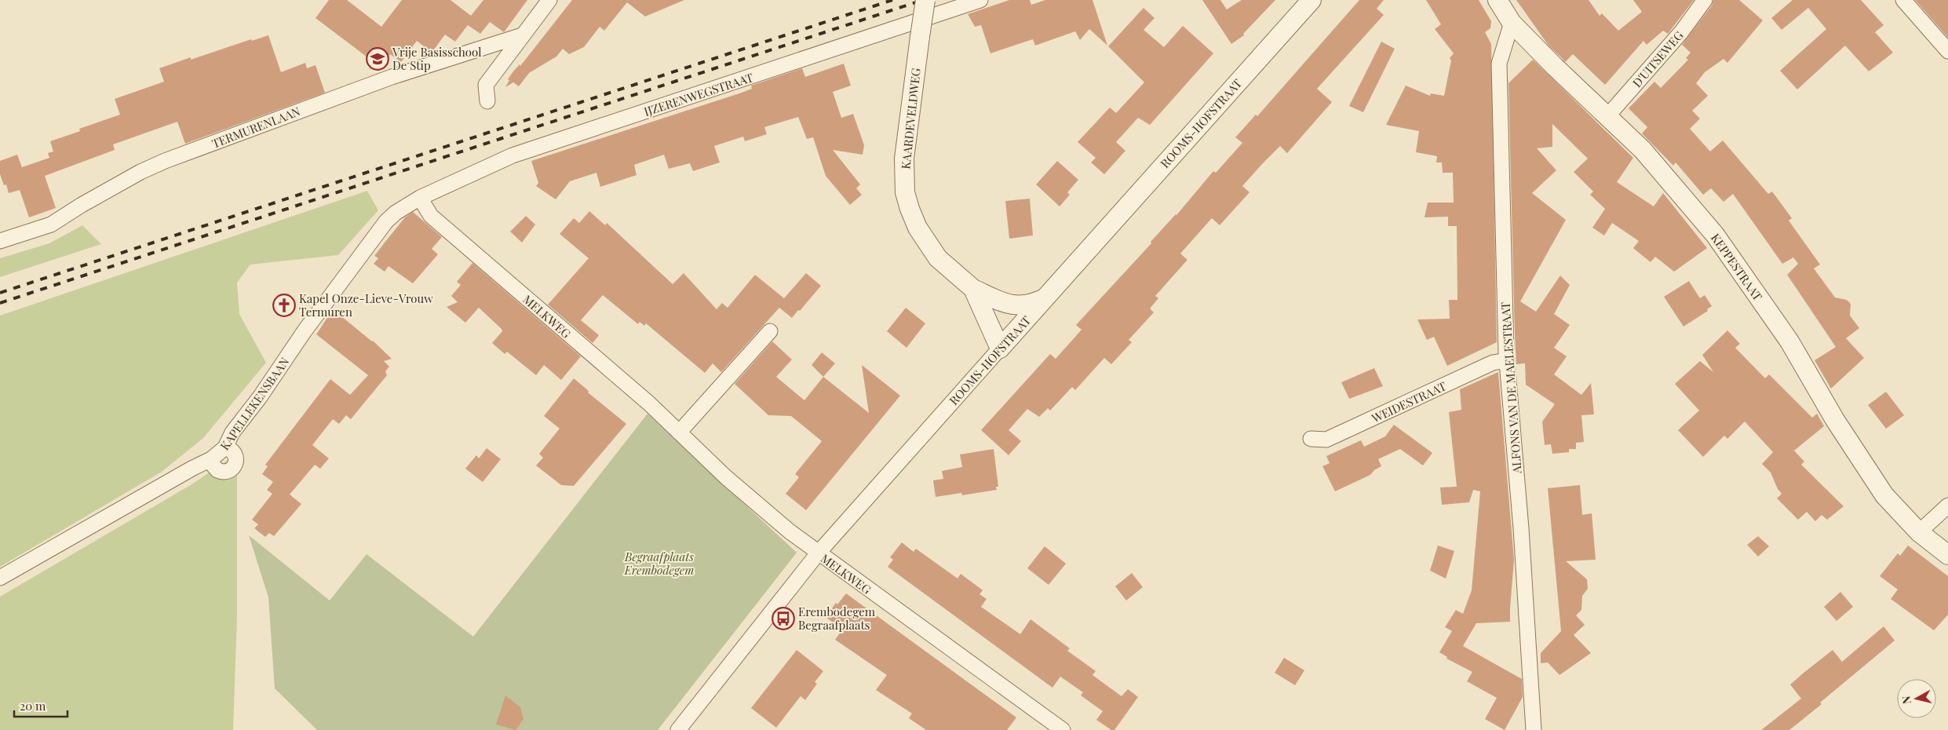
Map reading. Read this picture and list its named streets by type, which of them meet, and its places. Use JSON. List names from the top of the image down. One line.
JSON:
{"streets":{"street":["D'UITSEWEG","IJZERENWEGSTRAAT","KAARDEVELDWEG","ROOMS-HOFSTRAAT","TERMURENLAAN","KEPPESTRAAT","MELKWEG","ALFONS VAN DE MAELESTRAAT","WEIDESTRAAT","KAPELLEKENSBAAN"]},"crossings":[["D'UITSEWEG","KEPPESTRAAT"],["IJZERENWEGSTRAAT","MELKWEG"],["IJZERENWEGSTRAAT","KAPELLEKENSBAAN"],["KAARDEVELDWEG","ROOMS-HOFSTRAAT"],["ROOMS-HOFSTRAAT","MELKWEG"],["KEPPESTRAAT","ALFONS VAN DE MAELESTRAAT"],["MELKWEG","KAPELLEKENSBAAN"],["ALFONS VAN DE MAELESTRAAT","WEIDESTRAAT"]],"parks":["Begraafplaats Erembodegem"],"places":{"school or university":["Vrije Basisschool De Stip"],"church":["Kapel Onze-Lieve-Vrouw Termuren"],"bus stop":["Erembodegem Begraafplaats"]},"scale_bar":"20 m","north":"left"}
